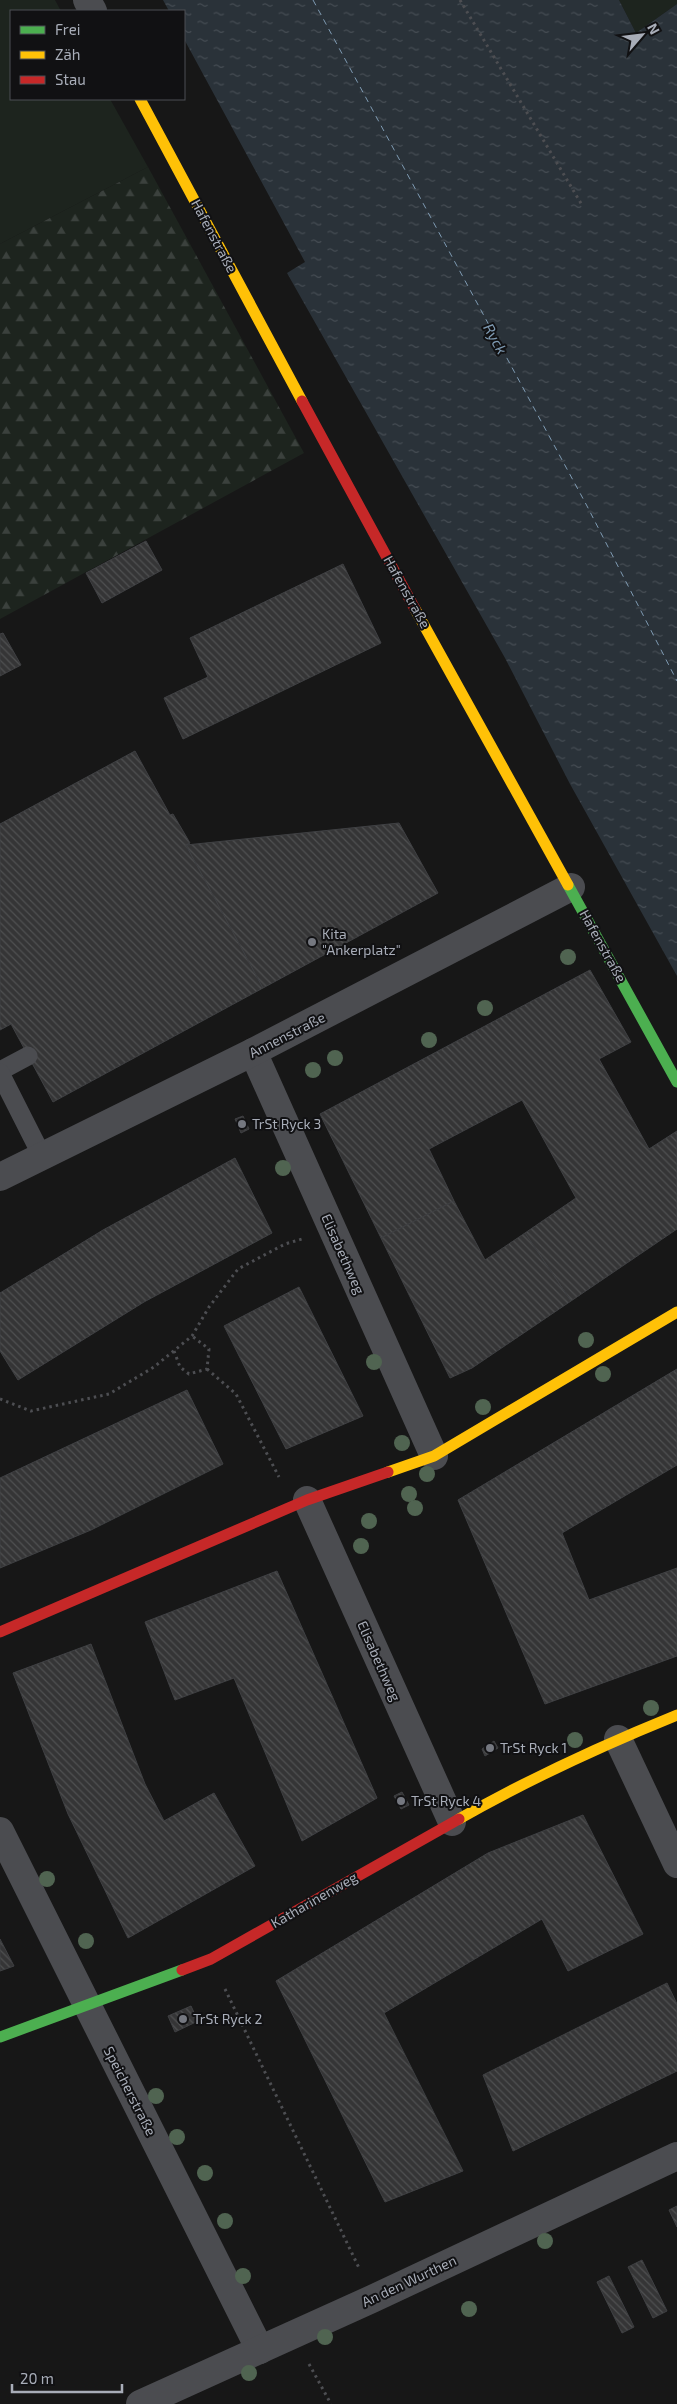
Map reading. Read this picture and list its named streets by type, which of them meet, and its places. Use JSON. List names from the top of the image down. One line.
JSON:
{"streets":{"street":["Hafenstraße","Annenstraße","Elisabethweg","Katharinenweg","Speicherstraße","An den Wurthen"]},"crossings":[["Hafenstraße","Annenstraße"],["Annenstraße","Elisabethweg"],["Elisabethweg","Katharinenweg"],["Katharinenweg","Speicherstraße"],["Speicherstraße","An den Wurthen"]],"water":["Ryck"],"places":["Kita \"Ankerplatz\"","TrSt Ryck 3","TrSt Ryck 1","TrSt Ryck 4","TrSt Ryck 2"],"legend":["Frei","Zäh","Stau"],"scale_bar":"20 m","north":"top right"}
